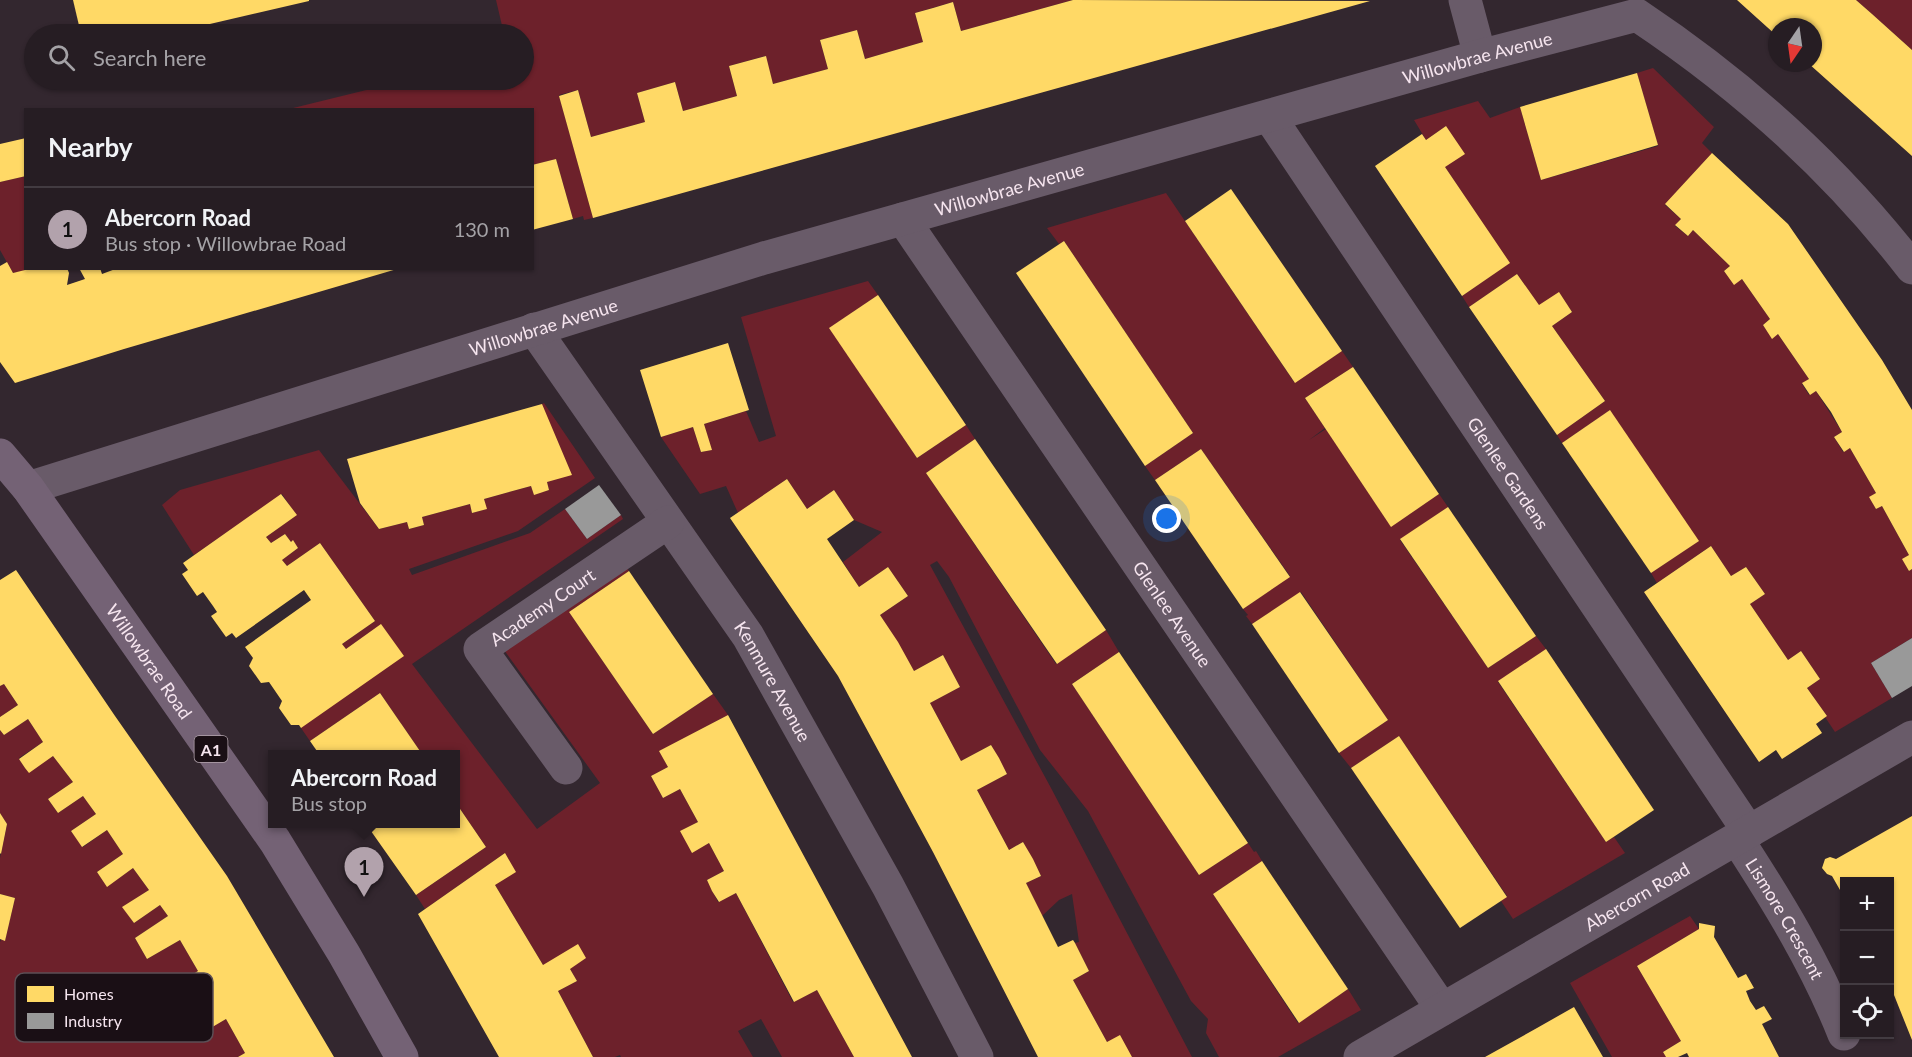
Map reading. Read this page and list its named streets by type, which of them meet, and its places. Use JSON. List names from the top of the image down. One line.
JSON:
{"streets":{"main road":["Willowbrae Road","A1"],"street":["Willowbrae Avenue","Glenlee Gardens","Academy Court","Glenlee Avenue","Kenmure Avenue","Abercorn Road","Lismore Crescent"]},"crossings":[["Willowbrae Avenue","Glenlee Gardens"],["Willowbrae Avenue","Glenlee Avenue"],["Willowbrae Avenue","Willowbrae Road"],["Willowbrae Avenue","Kenmure Avenue"],["Glenlee Gardens","Abercorn Road"],["Glenlee Gardens","Lismore Crescent"],["Academy Court","Kenmure Avenue"],["Glenlee Avenue","Abercorn Road"],["Abercorn Road","Lismore Crescent"]],"legend":["Homes","Industry"],"north":"bottom","page":{"search":"Search here","heading":"Nearby","list":[{"mark":"1","name":"Abercorn Road","note":"Bus stop · Willowbrae Road","value":"130 m"}],"popup":["Abercorn Road","Bus stop"],"pins":"1","map_buttons":["+","−"]}}
